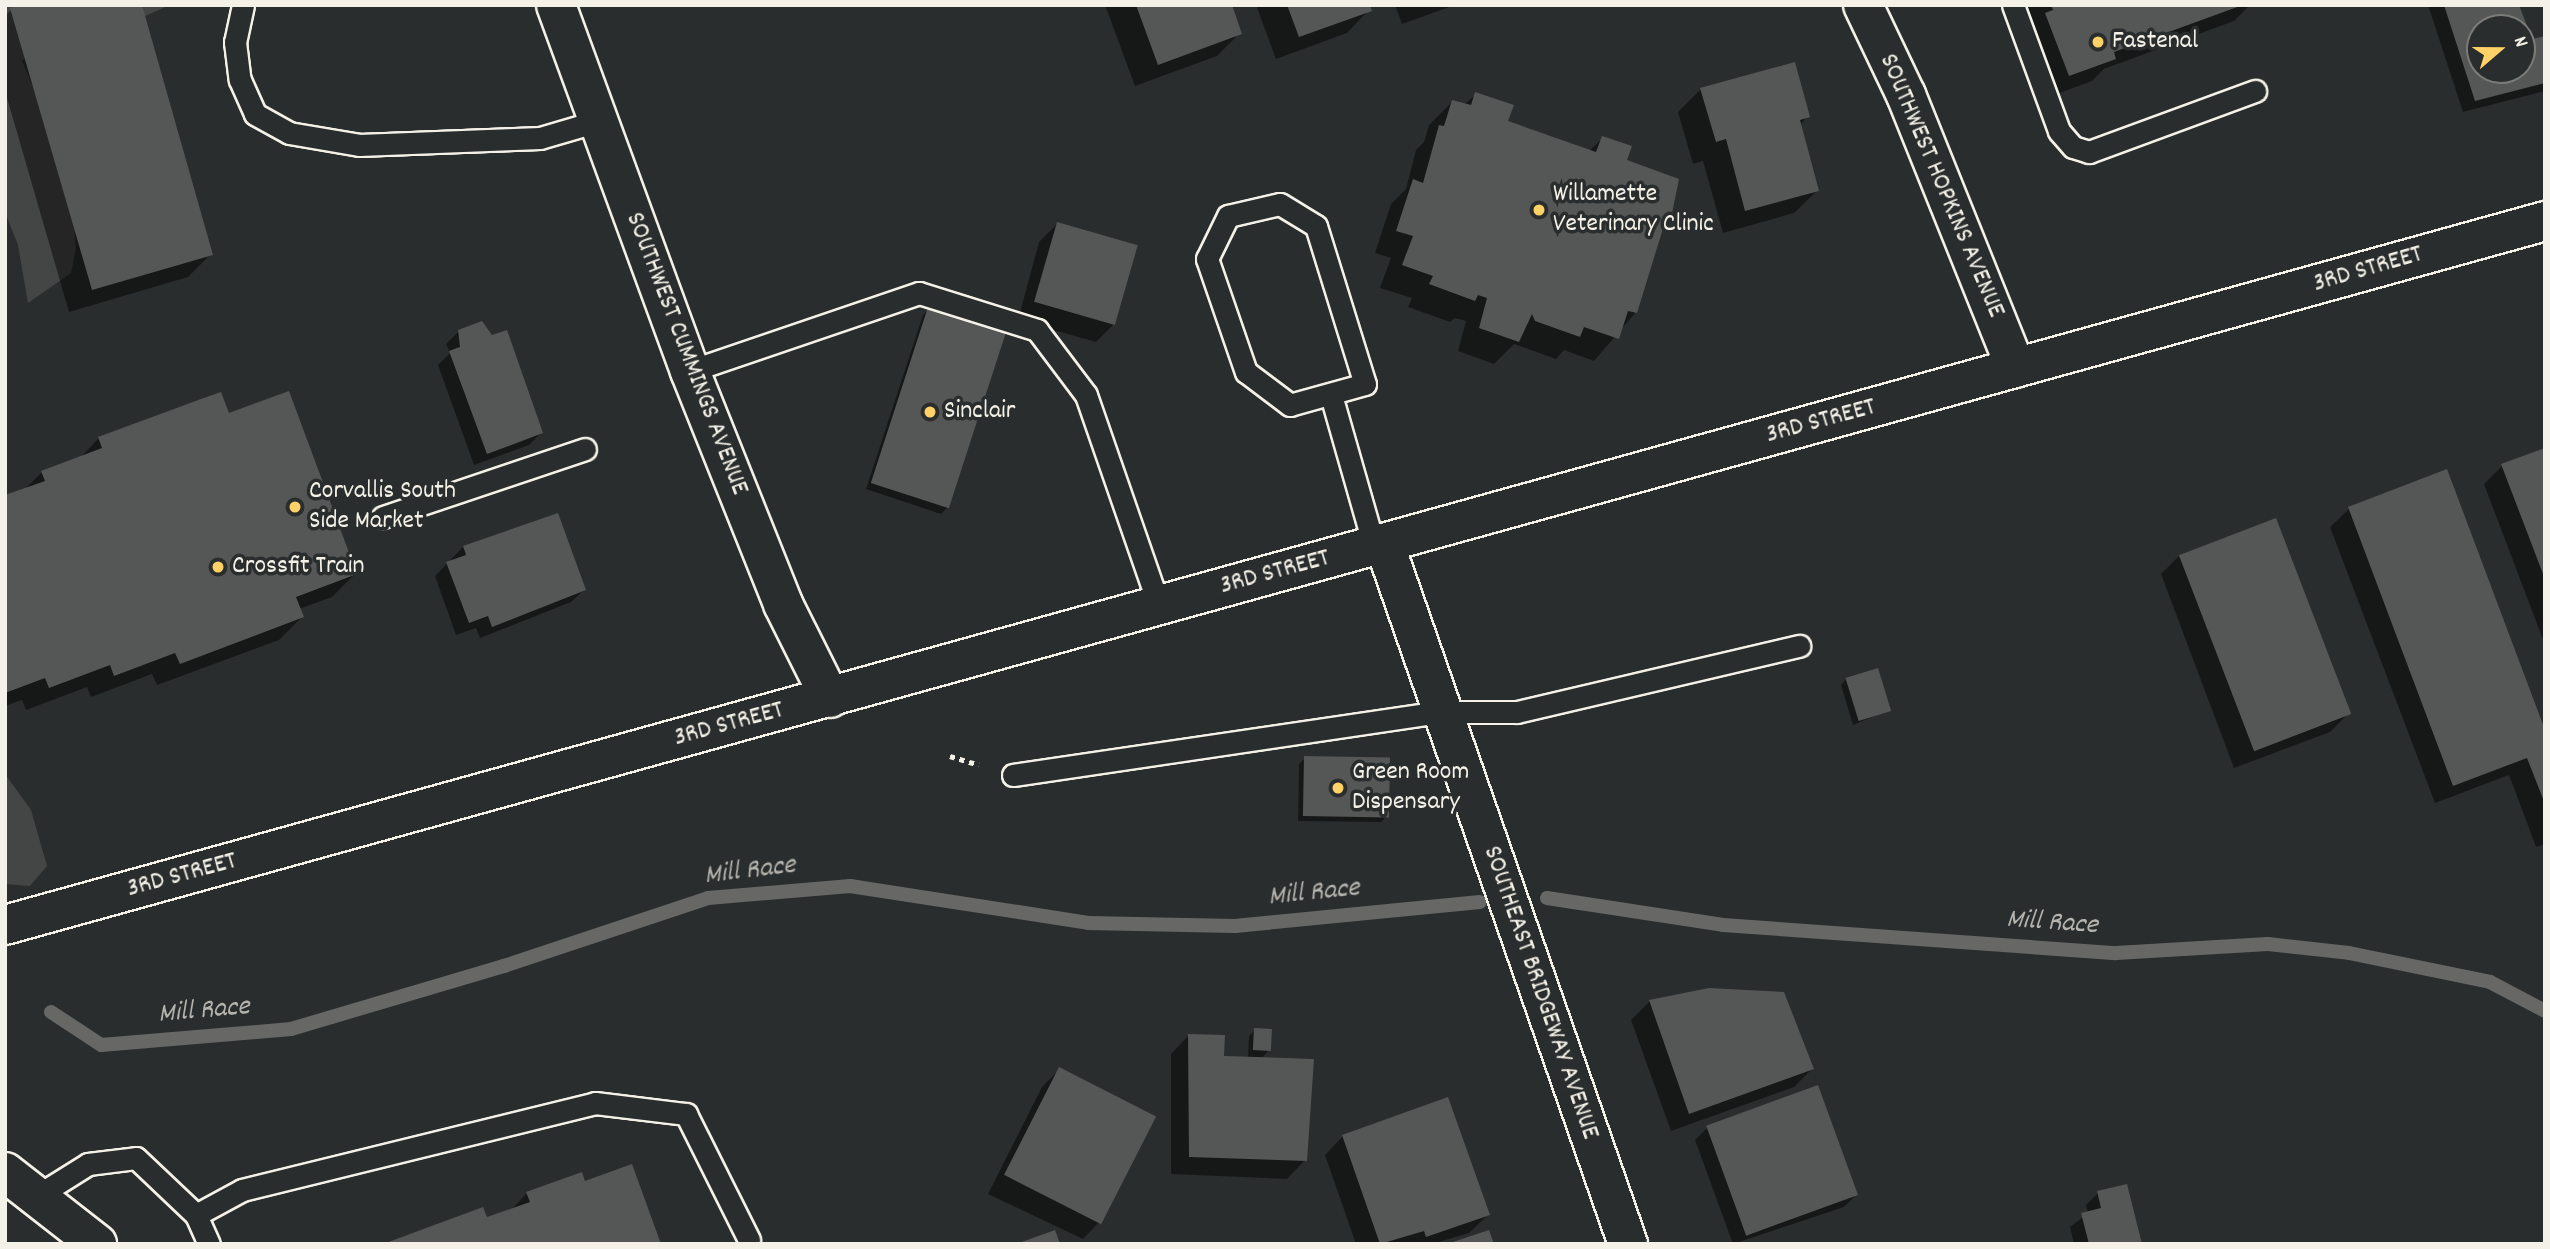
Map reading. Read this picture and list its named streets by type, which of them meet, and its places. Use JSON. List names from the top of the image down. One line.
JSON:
{"streets":{"main road":["SOUTHWEST HOPKINS AVENUE","3RD STREET","SOUTHWEST CUMMINGS AVENUE","SOUTHEAST BRIDGEWAY AVENUE"]},"crossings":[["SOUTHWEST HOPKINS AVENUE","3RD STREET"],["3RD STREET","SOUTHWEST CUMMINGS AVENUE"],["3RD STREET","SOUTHEAST BRIDGEWAY AVENUE"]],"water":["Mill Race"],"places":["Fastenal","Willamette Veterinary Clinic","Sinclair","Corvallis South Side Market","Crossfit Train","Green Room Dispensary"],"north":"right"}
